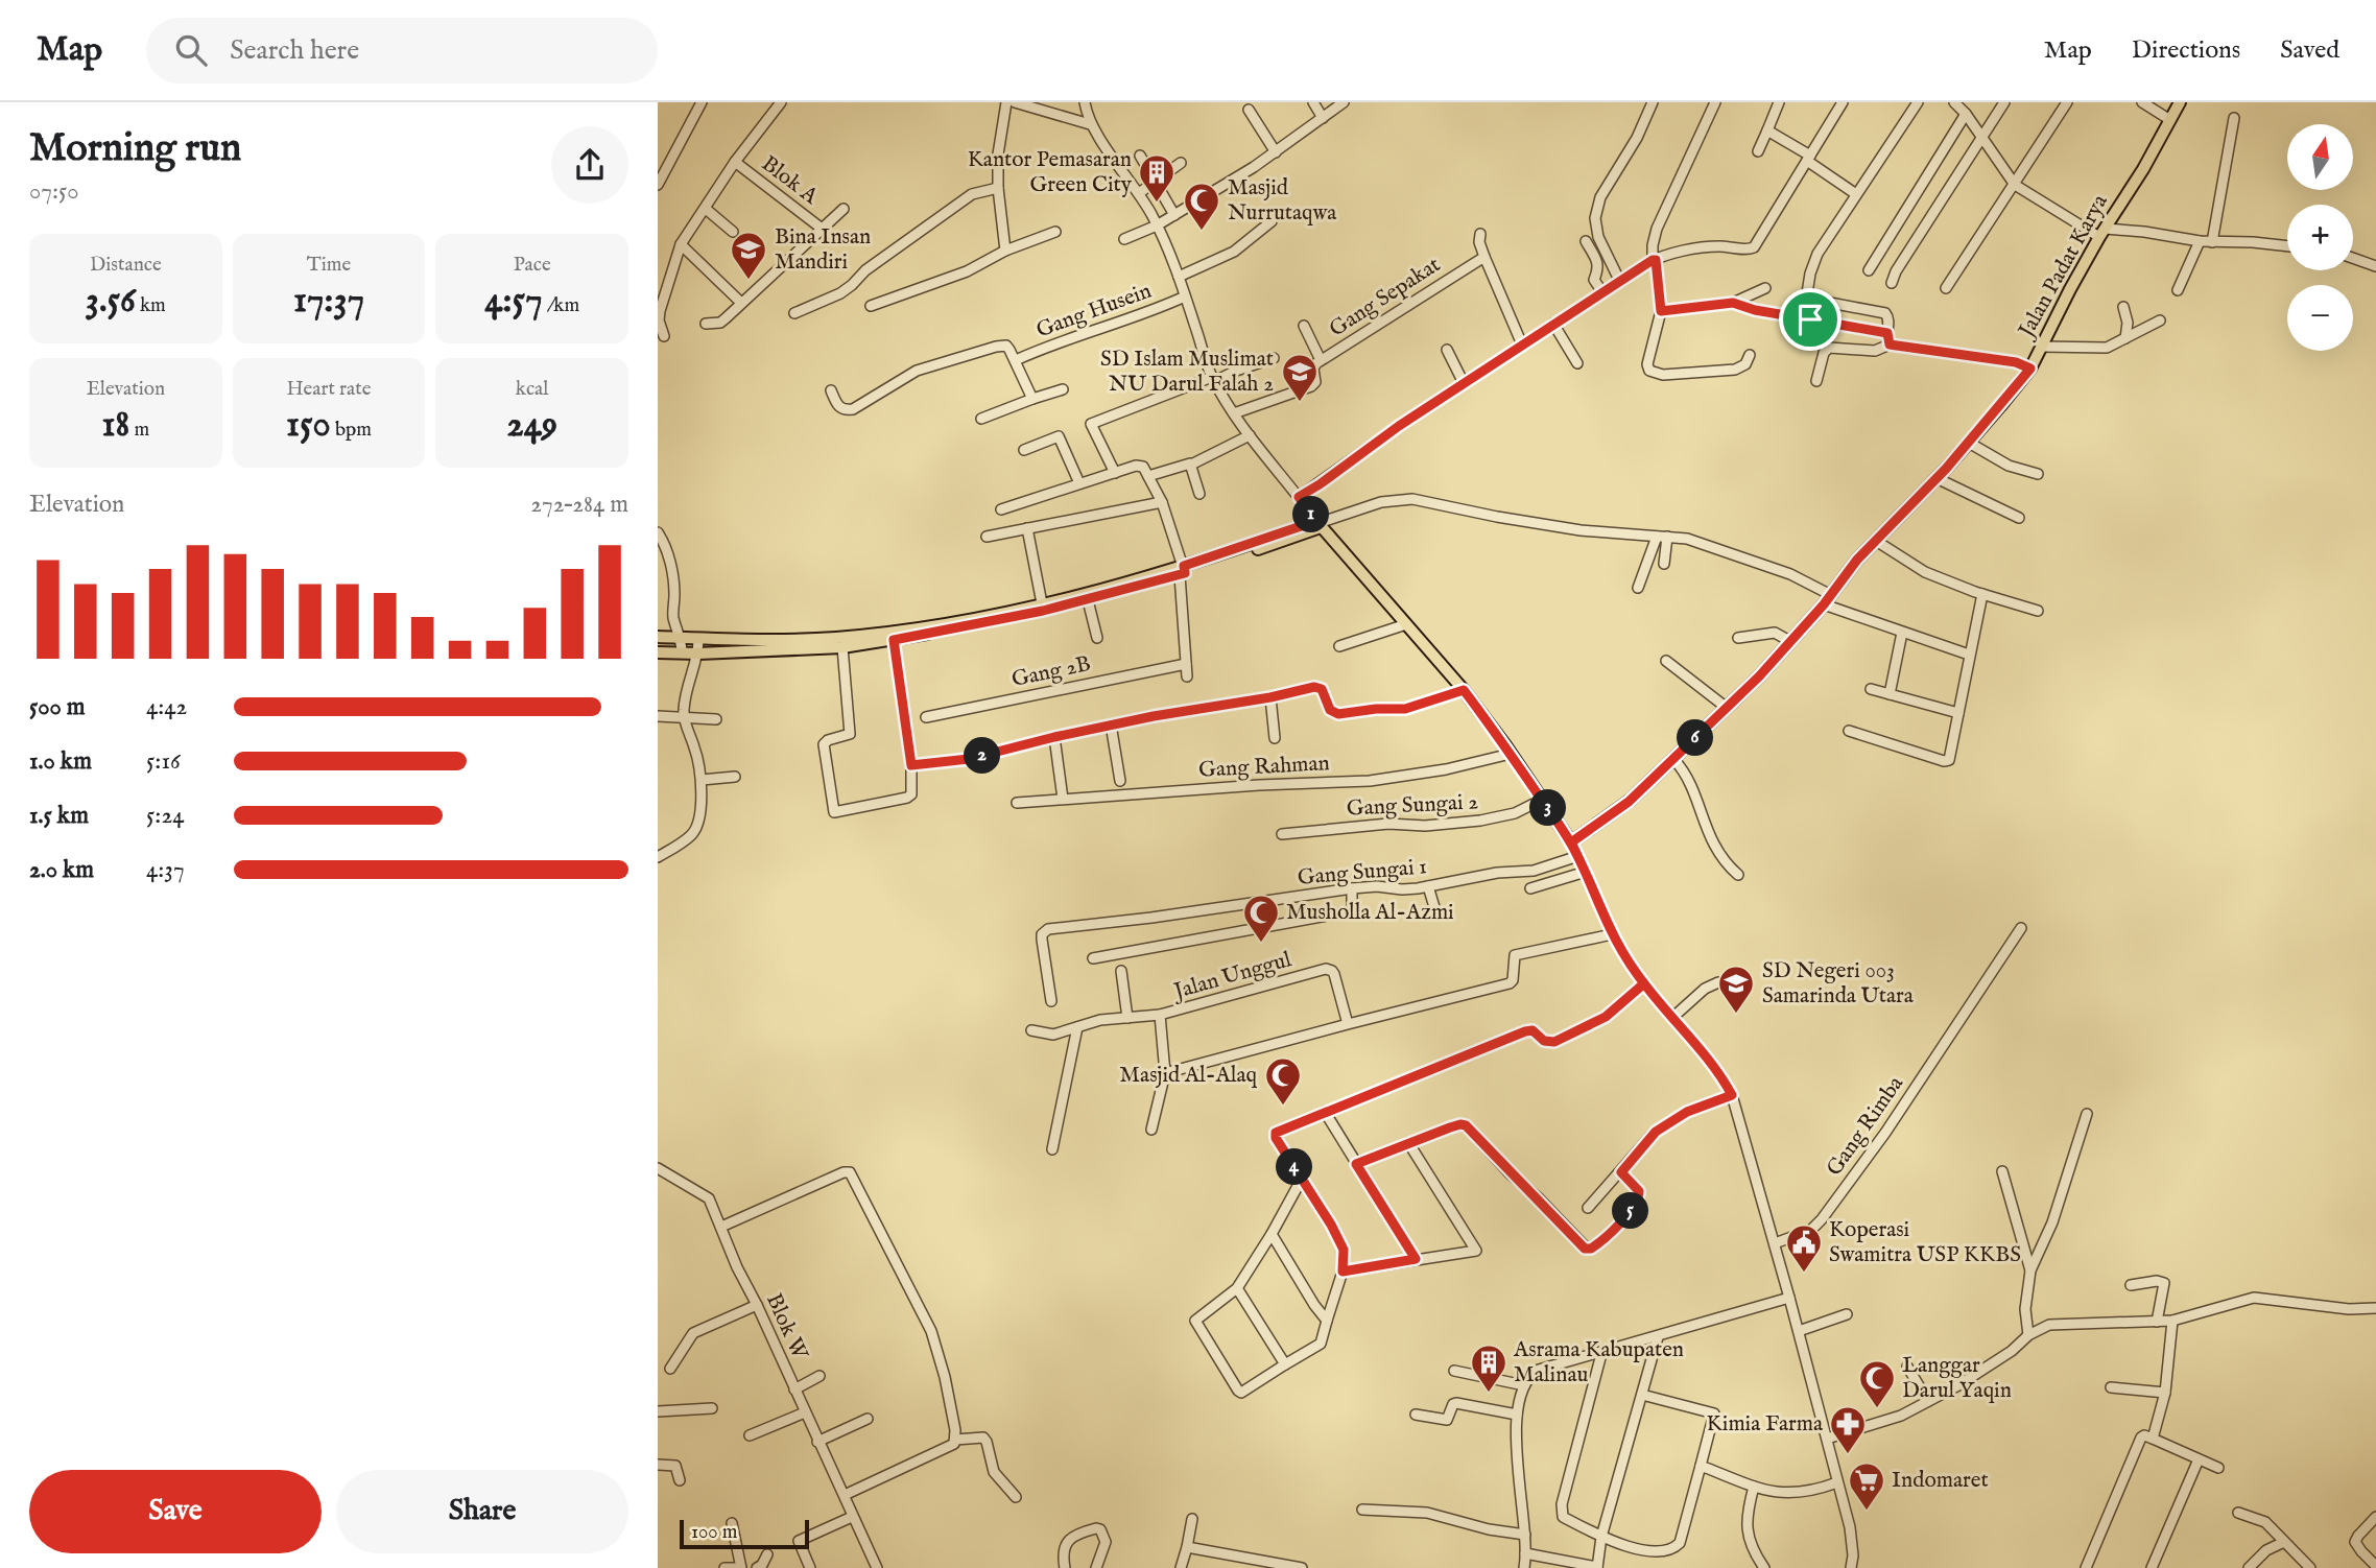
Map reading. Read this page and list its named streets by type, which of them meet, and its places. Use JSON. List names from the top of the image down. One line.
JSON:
{"streets":{"main road":["Jalan Padat Karya"],"street":["Blok A","Gang Sepakat","Gang Husein","Gang 2B","Gang Rahman","Gang Sungai 2","Gang Sungai 1","Jalan Unggul","Gang Rimba","Blok W"]},"places":{"building":["Kantor Pemasaran Green City","Asrama Kabupaten Malinau"],"mosque":["Masjid Nurrutaqwa","Musholla Al-Azmi","Masjid Al-Alaq","Langgar Darul Yaqin"],"school or university":["Bina Insan Mandiri","SD Islam Muslimat NU Darul Falah 2","SD Negeri 003 Samarinda Utara"],"public building":["Koperasi Swamitra USP KKBS"],"pharmacy":["Kimia Farma"],"supermarket":["Indomaret"]},"scale_bar":"100 m","north":"top","page":{"header":"Map","search":"Search here","nav":["Map","Directions","Saved"],"heading":["Morning run","07:50"],"map_buttons":["+","−"],"stats":[["Distance","3.56 km"],["Time","17:37"],["Pace","4:57 /km"],["Elevation","18 m"],["Heart rate","150 bpm"],["kcal","249"]],"chart":["Elevation","272–284 m"],"pins":["1","6","2","3","4","5"],"list":[{"name":"500 m","note":"4:42"},{"name":"1.0 km","note":"5:16"},{"name":"1.5 km","note":"5:24"},{"name":"2.0 km","note":"4:37"}],"buttons":["Save","Share"],"scale":"100 m"}}
